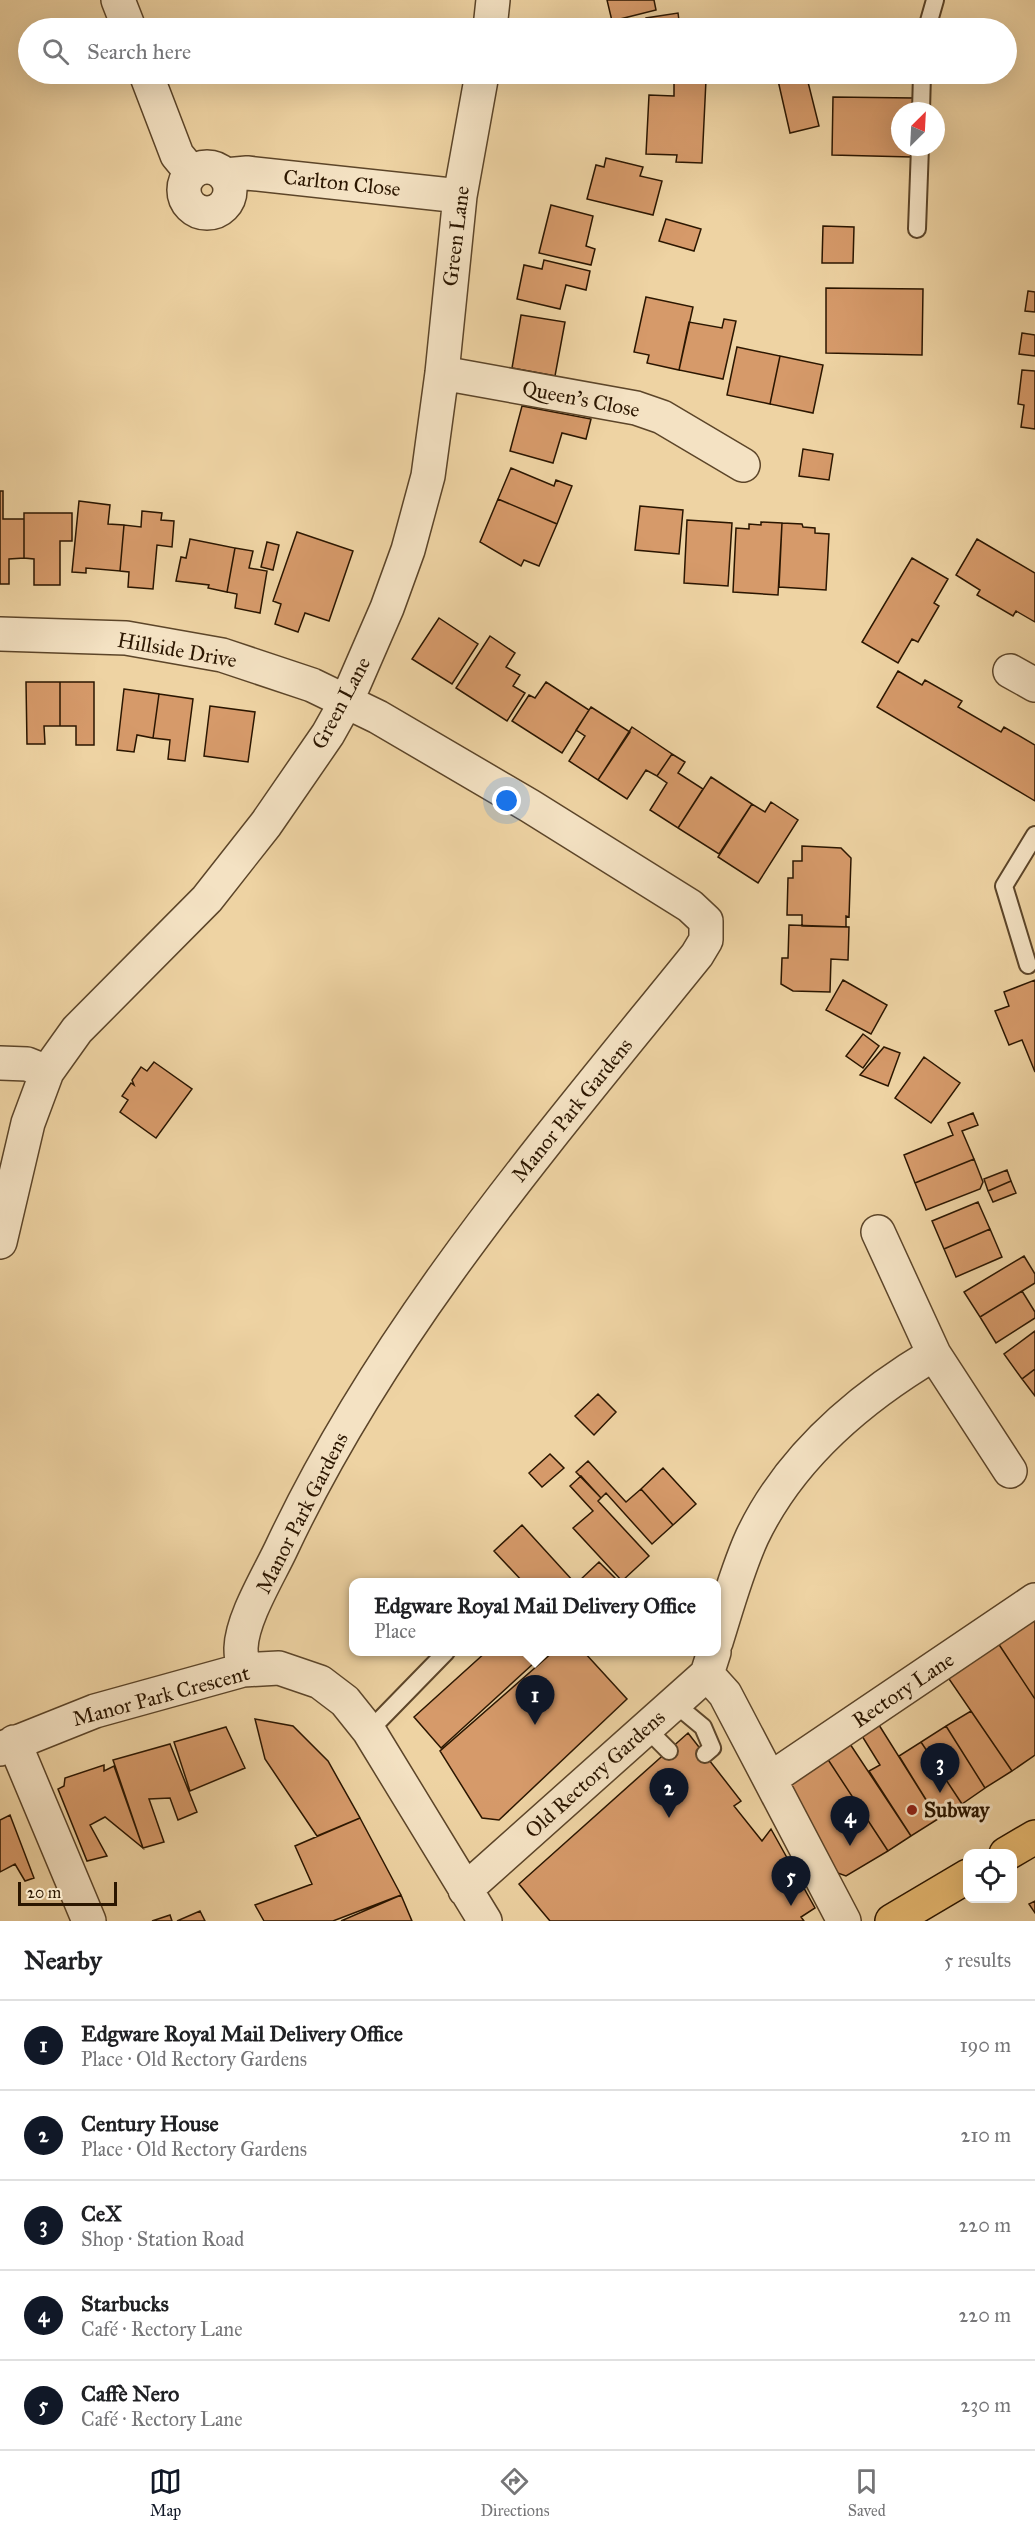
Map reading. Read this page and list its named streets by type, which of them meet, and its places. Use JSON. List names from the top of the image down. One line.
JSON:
{"streets":{"street":["Carlton Close","Green Lane","Queen's Close","Hillside Drive","Manor Park Gardens","Rectory Lane","Manor Park Crescent","Old Rectory Gardens"]},"crossings":[["Carlton Close","Green Lane"],["Green Lane","Queen's Close"],["Green Lane","Hillside Drive"],["Green Lane","Manor Park Gardens"],["Hillside Drive","Manor Park Gardens"],["Manor Park Gardens","Manor Park Crescent"],["Manor Park Crescent","Old Rectory Gardens"]],"places":["Subway"],"scale_bar":"20 m","north":"top right","page":{"search":"Search here","popup":["Edgware Royal Mail Delivery Office","Place"],"pins":["1","3","2","4","5"],"scale":"20 m","heading":["Nearby","5 results"],"list":[{"mark":"1","name":"Edgware Royal Mail Delivery Office","note":"Place · Old Rectory Gardens","value":"190 m"},{"mark":"2","name":"Century House","note":"Place · Old Rectory Gardens","value":"210 m"},{"mark":"3","name":"CeX","note":"Shop · Station Road","value":"220 m"},{"mark":"4","name":"Starbucks","note":"Café · Rectory Lane","value":"220 m"},{"mark":"5","name":"Caffè Nero","note":"Café · Rectory Lane","value":"230 m"}],"nav":["Map","Directions","Saved"]}}
